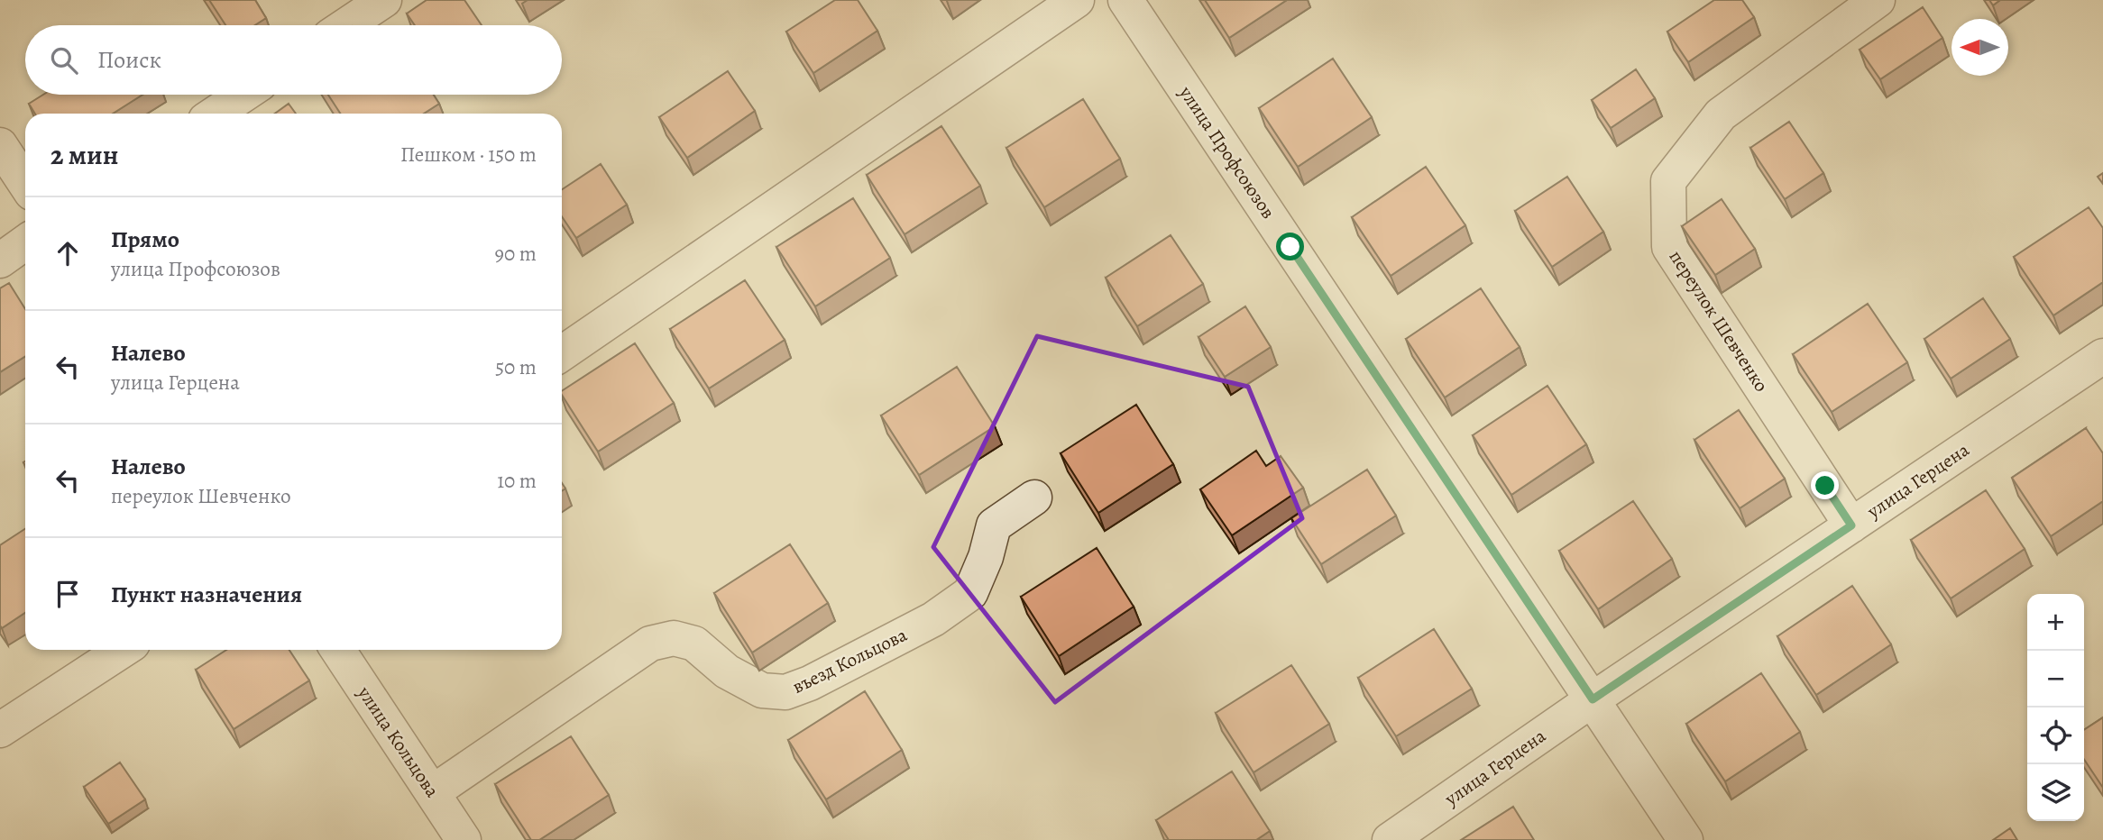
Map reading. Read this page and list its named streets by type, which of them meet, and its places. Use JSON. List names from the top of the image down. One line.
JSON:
{"streets":{"street":["улица Профсоюзов","переулок Шевченко","улица Герцена","въезд Кольцова","улица Кольцова"]},"crossings":[["улица Профсоюзов","улица Герцена"],["переулок Шевченко","улица Герцена"],["въезд Кольцова","улица Кольцова"]],"north":"left","page":{"search":"Поиск","heading":["2 мин","Пешком · 150 m"],"list":[["Прямо","улица Профсоюзов","90 m"],["Налево","улица Герцена","50 m"],["Налево","переулок Шевченко","10 m"],"Пункт назначения"],"map_buttons":["+","−"]}}
